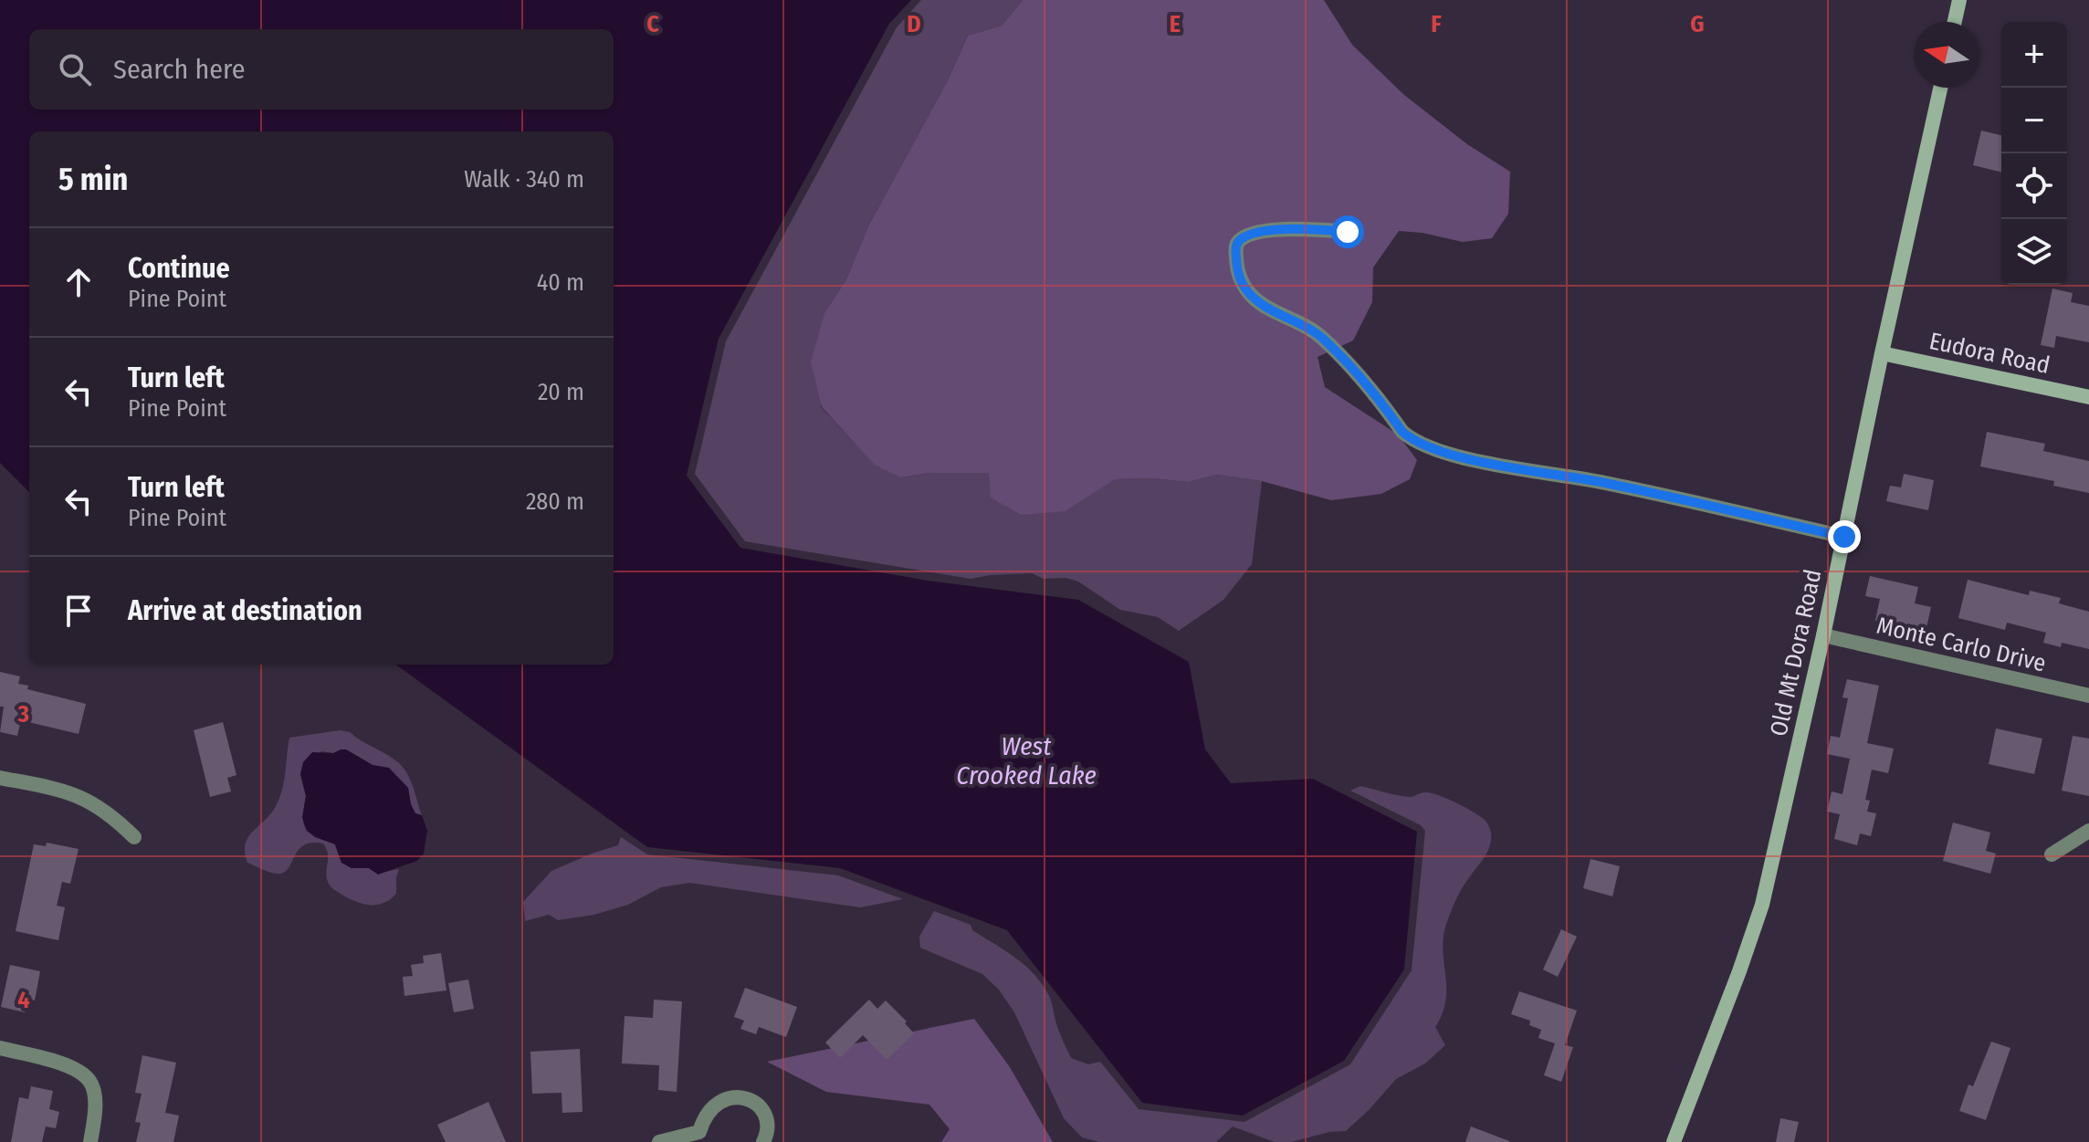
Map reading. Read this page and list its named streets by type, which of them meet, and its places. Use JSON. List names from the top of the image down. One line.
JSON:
{"streets":{"street":["Eudora Road","Monte Carlo Drive","Old Mt Dora Road"]},"crossings":[["Eudora Road","Old Mt Dora Road"],["Monte Carlo Drive","Old Mt Dora Road"]],"water":["West Crooked Lake"],"north":"left","page":{"map_buttons":["+","−"],"search":"Search here","heading":["5 min","Walk · 340 m"],"list":[["Continue","Pine Point","40 m"],["Turn left","Pine Point","20 m"],["Turn left","Pine Point","280 m"],"Arrive at destination"]},"grid":{"columns":["C","D","E","F","G"],"rows":["3","4"]}}
